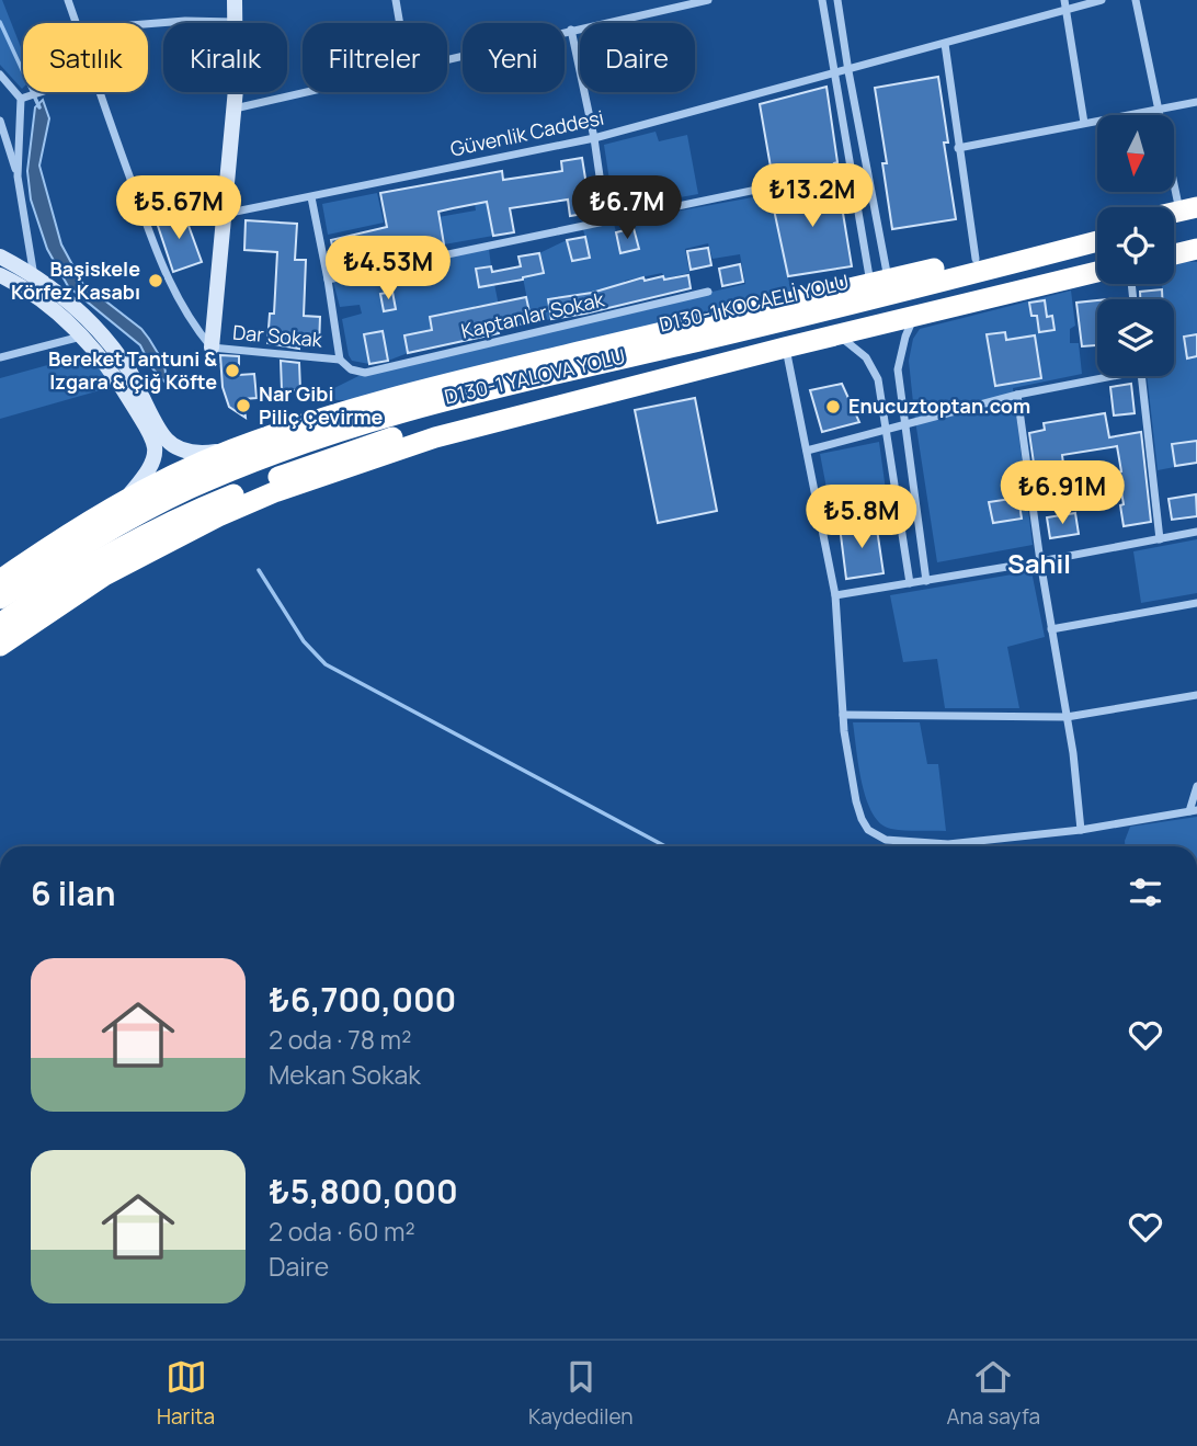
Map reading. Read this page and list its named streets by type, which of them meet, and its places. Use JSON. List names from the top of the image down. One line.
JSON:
{"streets":{"highway":["D130-1 KOCAELİ YOLU","D130-1 YALOVA YOLU"],"street":["Güvenlik Caddesi","Kaptanlar Sokak","Dar Sokak"]},"crossings":[["Kaptanlar Sokak","Dar Sokak"]],"districts":["Sahil"],"places":["Başiskele Körfez Kasabı","Bereket Tantuni & Izgara & Çiğ Köfte","Nar Gibi Piliç Çevirme","Enucuztoptan.com"],"north":"bottom","page":{"chip":["Satılık","Kiralık","Filtreler","Yeni","Daire"],"price":["₺13.2M","₺5.67M","₺6.7M","₺4.53M","₺6.91M","₺5.8M"],"heading":"6 ilan","list":[{"name":"₺6,700,000","note":"2 oda · 78 m² · Mekan Sokak"},{"name":"₺5,800,000","note":"2 oda · 60 m² · Daire"}],"tabs":["Harita","Kaydedilen","Ana sayfa"]}}
